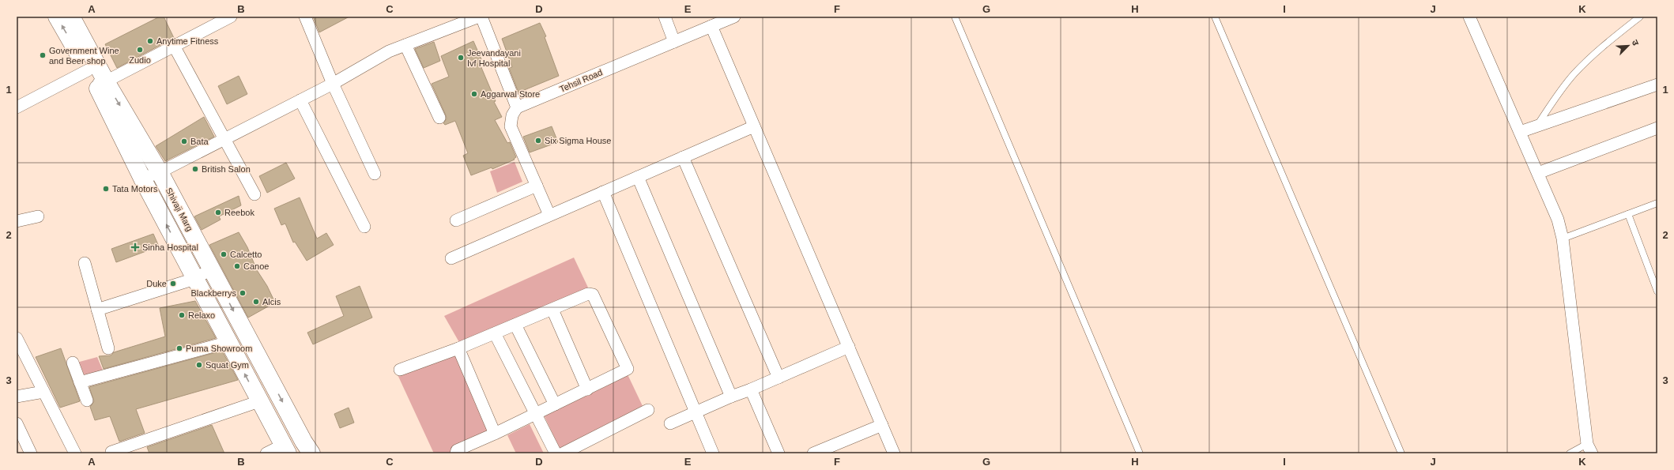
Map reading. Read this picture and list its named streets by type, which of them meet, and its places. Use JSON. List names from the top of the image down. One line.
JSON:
{"streets":{"main road":["Shivaji Marg"],"street":["Tehsil Road"]},"places":{"other":["Anytime Fitness","Zudio","Government Wine and Beer shop","Jeevandayani Ivf Hospital","Aggarwal Store","Six Sigma House","Bata","British Salon","Tata Motors","Reebok","Calcetto","Canoe","Duke","Blackberrys","Alcis","Relaxo","Puma Showroom","Squat Gym"],"health":["Sinha Hospital"]},"north":"top right","grid":{"columns":["A","B","C","D","E","F","G","H","I","J","K"],"rows":["1","2","3"]}}
